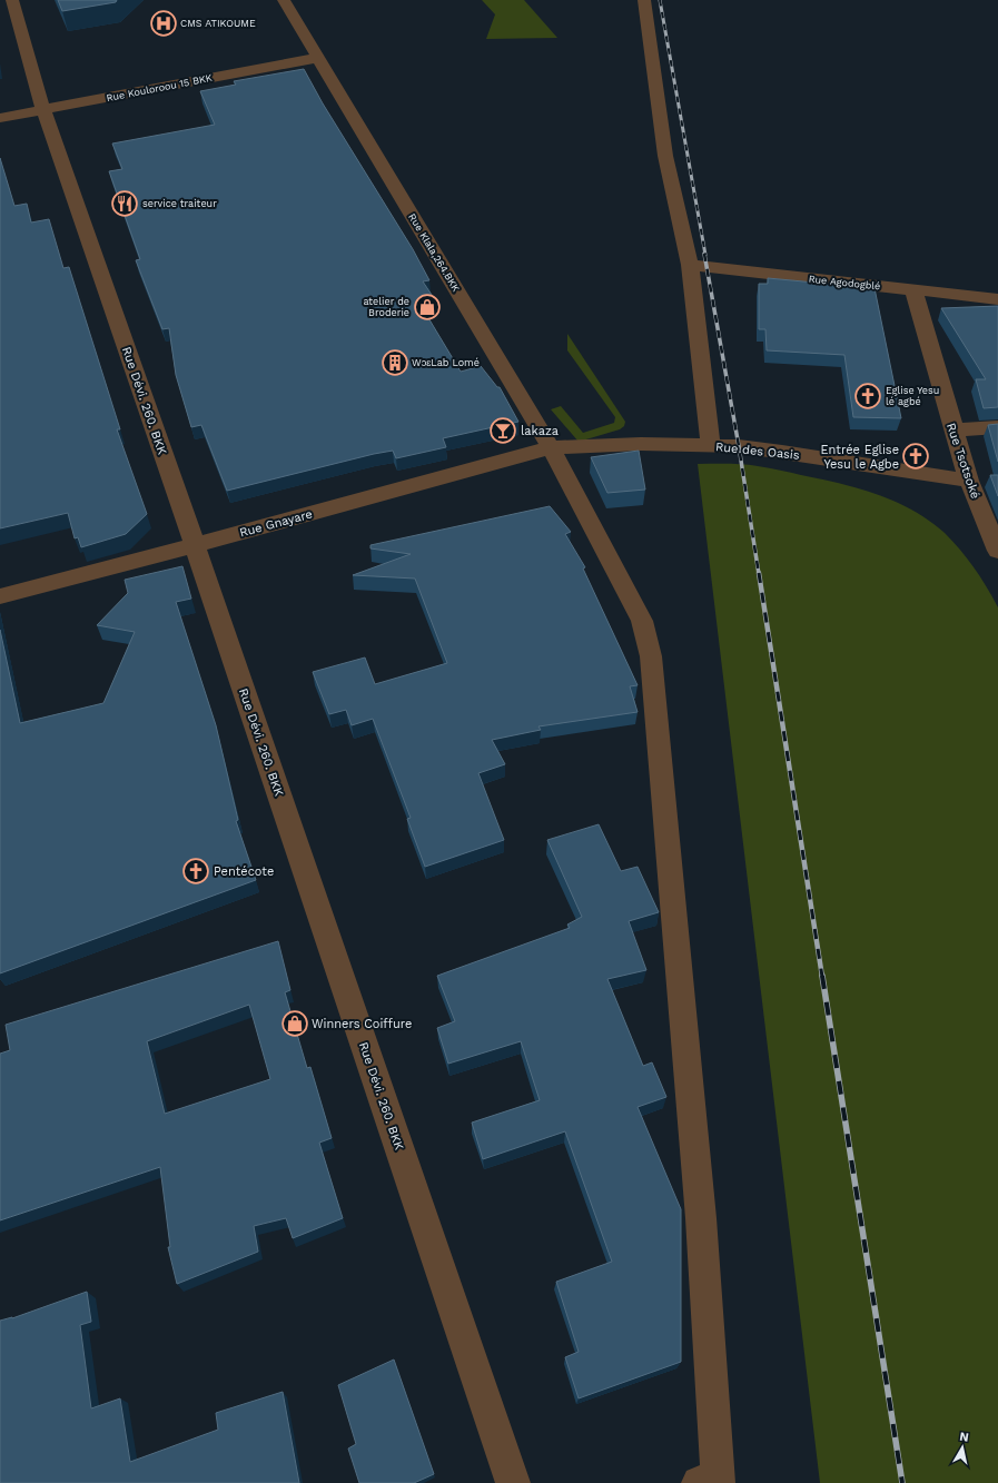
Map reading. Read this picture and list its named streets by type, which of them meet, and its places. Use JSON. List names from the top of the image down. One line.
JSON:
{"streets":{"street":["Rue Kouloroou 15 BKK","Rue Klala,264.BKK","Rue Agodogblé","Rue Dévi. 260. BKK","Rue des Oasis","Rue Tsotsoké","Rue Gnayare"]},"crossings":[["Rue Kouloroou 15 BKK","Rue Klala,264.BKK"],["Rue Kouloroou 15 BKK","Rue Dévi. 260. BKK"],["Rue Klala,264.BKK","Rue Gnayare"],["Rue Agodogblé","Rue Tsotsoké"],["Rue Dévi. 260. BKK","Rue Gnayare"],["Rue des Oasis","Rue Tsotsoké"],["Rue des Oasis","Rue Gnayare"]],"places":{"hospital":["CMS ATIKOUME"],"restaurant":["service traiteur"],"shop":["atelier de Broderie","Winners Coiffure"],"building":["WɔɛLab Lomé"],"church":["Eglise Yesu lé agbé","Entrée Eglise Yesu le Agbe","Pentécote"],"bar":["lakaza"]},"north":"top"}
